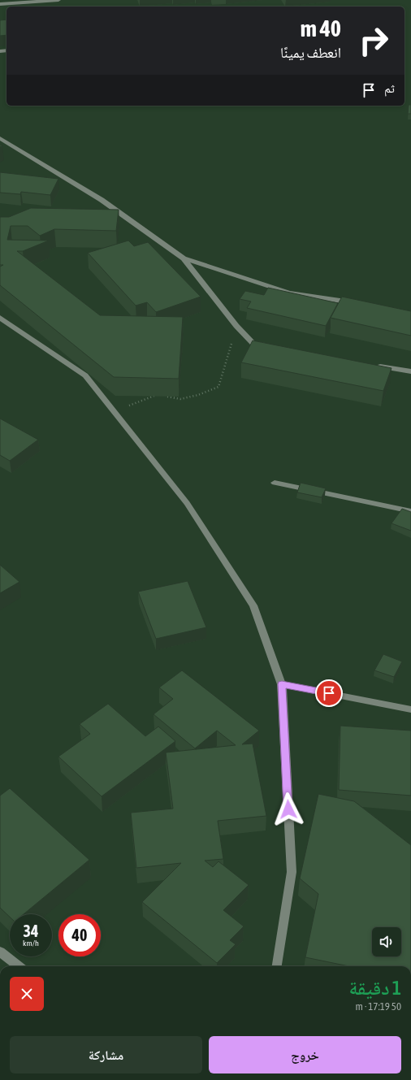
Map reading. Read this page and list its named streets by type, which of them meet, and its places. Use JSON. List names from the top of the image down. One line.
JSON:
{"page":{"turn":["40 m","انعطف يمينًا"],"then":"ثم","speed":"34 km/h","limit":"40","heading":["1 دقيقة","50 m · 17:19"],"buttons":["خروج","مشاركة"]}}
